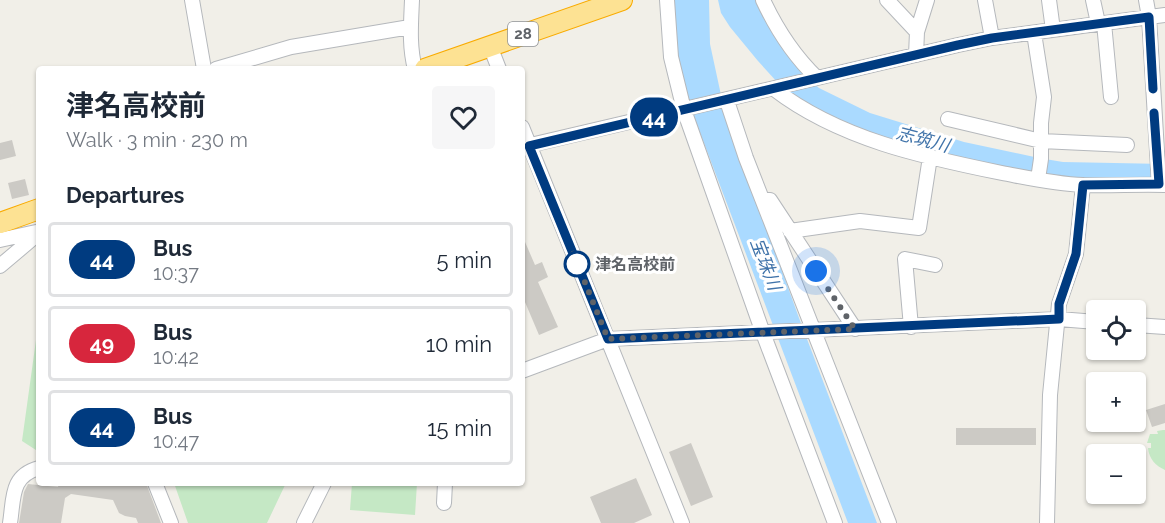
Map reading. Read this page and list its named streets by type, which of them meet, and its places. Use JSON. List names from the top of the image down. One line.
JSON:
{"streets":{"highway":["28"]},"water":["志筑川","宝珠川"],"places":["津名高校前"],"lines":["bus line 44"],"page":{"on_map":"44","heading":[["津名高校前","Walk · 3 min · 230 m"],"Departures"],"list":[{"mark":"44","name":"Bus","note":"10:37","value":"5 min"},{"mark":"49","name":"Bus","note":"10:42","value":"10 min"},{"mark":"44","name":"Bus","note":"10:47","value":"15 min"}],"map_buttons":["+","−"]}}
